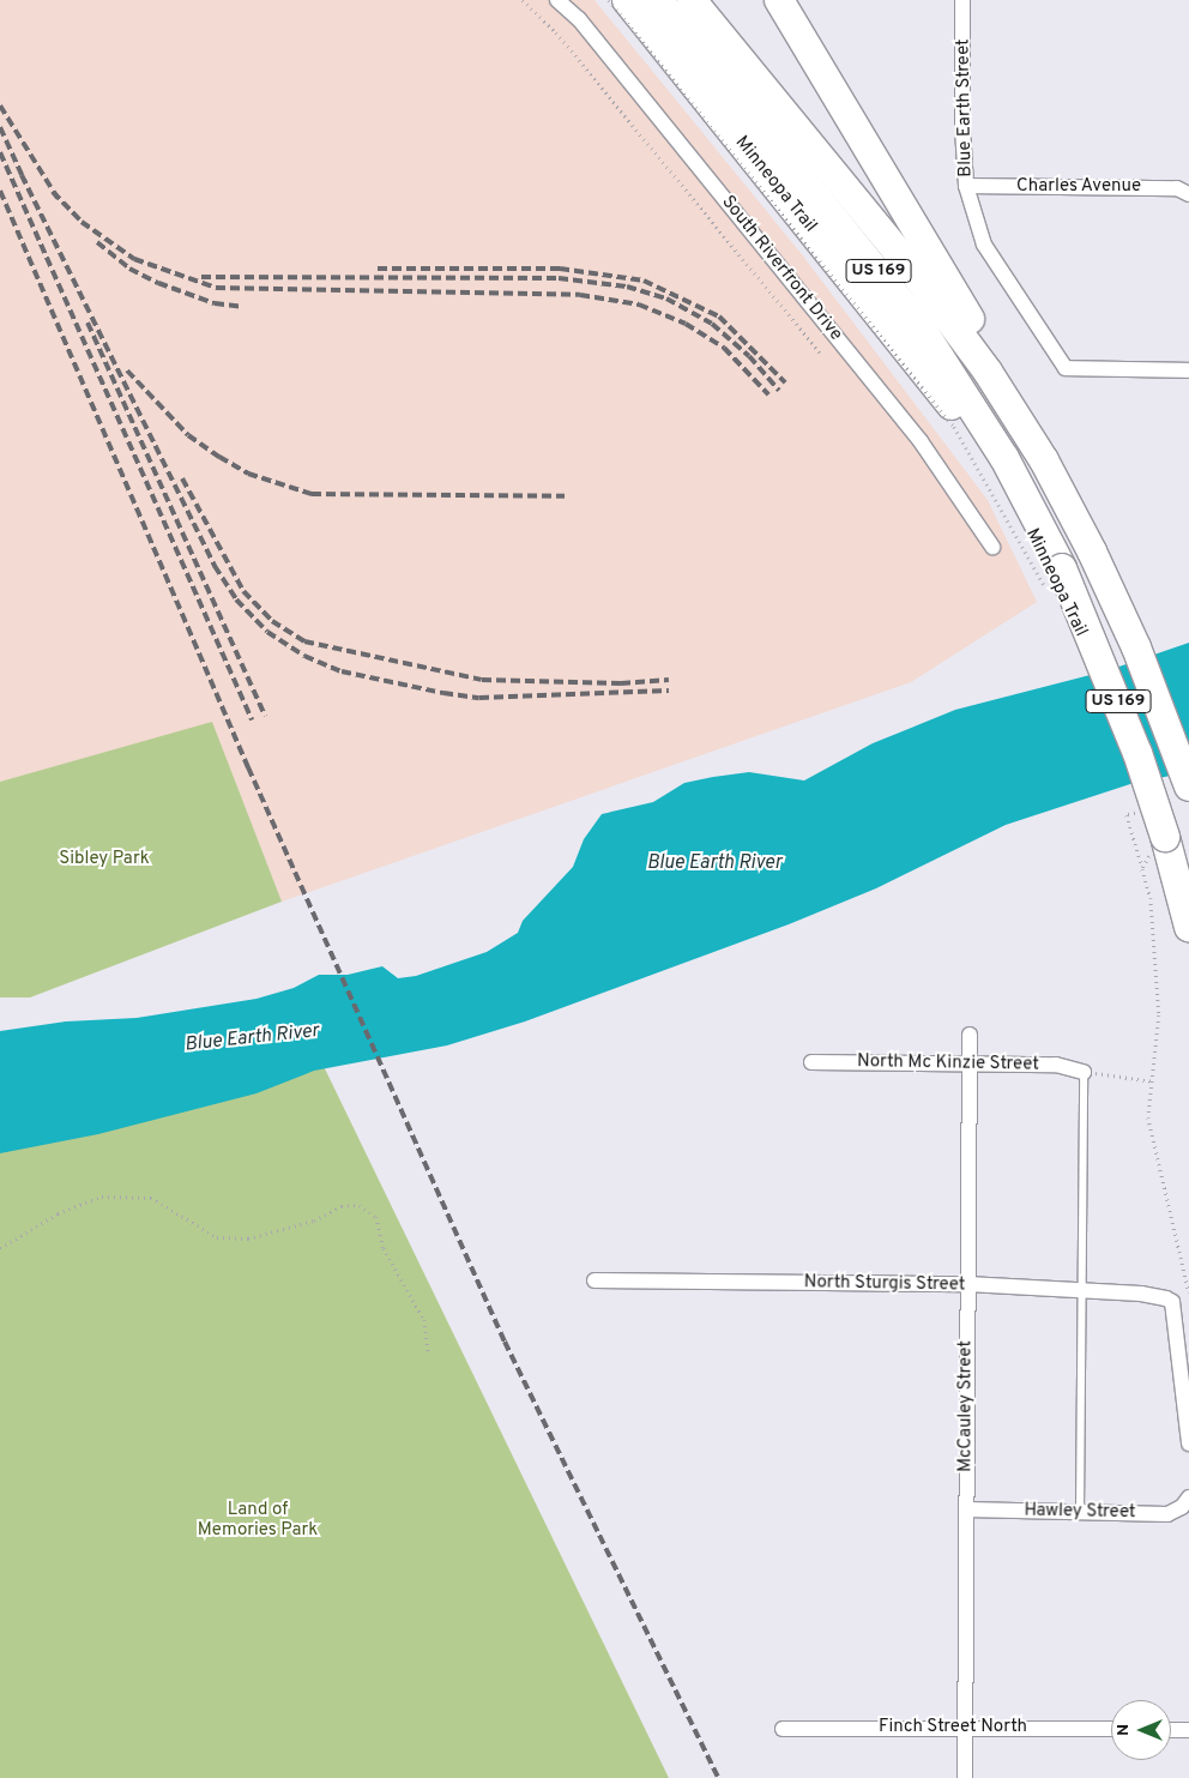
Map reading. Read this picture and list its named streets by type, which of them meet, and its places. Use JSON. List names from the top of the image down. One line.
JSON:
{"streets":{"highway":["US 169"],"street":["Blue Earth Street","Charles Avenue","South Riverfront Drive","North Mc Kinzie Street","North Sturgis Street","McCauley Street","Hawley Street","Finch Street North"],"path":["Minneopa Trail"]},"crossings":[["Blue Earth Street","Charles Avenue"],["North Mc Kinzie Street","McCauley Street"],["North Sturgis Street","McCauley Street"],["McCauley Street","Hawley Street"],["McCauley Street","Finch Street North"]],"water":["Blue Earth River"],"parks":["Sibley Park","Land of Memories Park"],"north":"left"}
